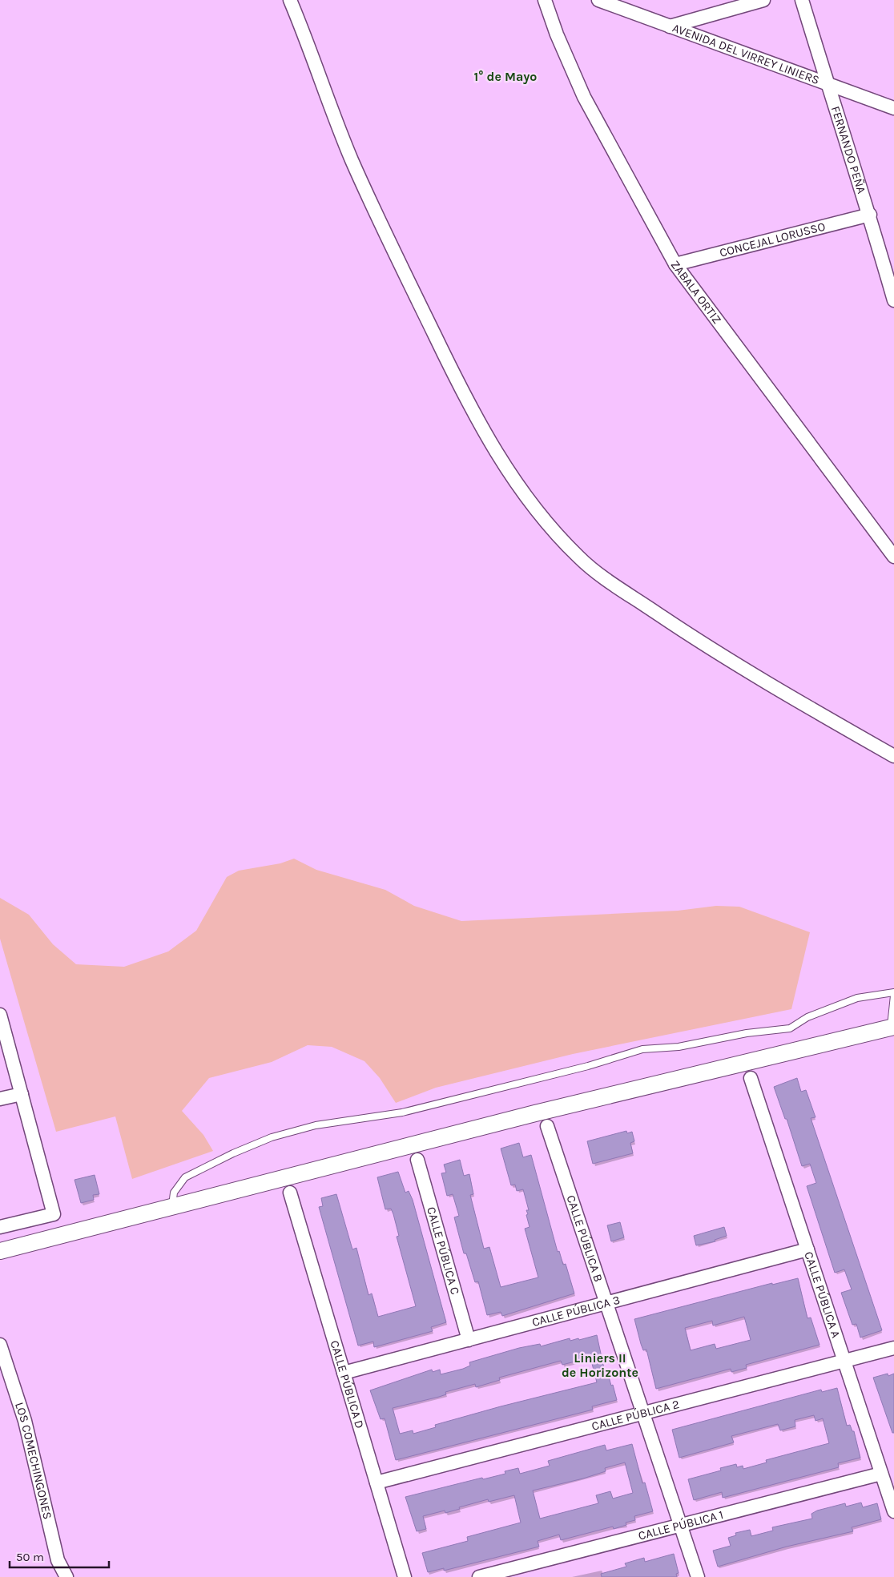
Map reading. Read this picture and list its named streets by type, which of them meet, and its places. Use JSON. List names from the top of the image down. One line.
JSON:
{"streets":{"street":["AVENIDA DEL VIRREY LINIERS","FERNANDO PEÑA","CONCEJAL LORUSSO","ZABALA ORTIZ","CALLE PÚBLICA B","CALLE PÚBLICA C","CALLE PÚBLICA A","CALLE PÚBLICA 3","CALLE PÚBLICA D","CALLE PÚBLICA 2","LOS COMECHINGONES","CALLE PÚBLICA 1"]},"crossings":[["AVENIDA DEL VIRREY LINIERS","FERNANDO PEÑA"],["FERNANDO PEÑA","CONCEJAL LORUSSO"],["CONCEJAL LORUSSO","ZABALA ORTIZ"],["CALLE PÚBLICA B","CALLE PÚBLICA 3"],["CALLE PÚBLICA B","CALLE PÚBLICA 2"],["CALLE PÚBLICA B","CALLE PÚBLICA 1"],["CALLE PÚBLICA C","CALLE PÚBLICA 3"],["CALLE PÚBLICA A","CALLE PÚBLICA 3"],["CALLE PÚBLICA A","CALLE PÚBLICA 2"],["CALLE PÚBLICA A","CALLE PÚBLICA 1"],["CALLE PÚBLICA 3","CALLE PÚBLICA D"],["CALLE PÚBLICA D","CALLE PÚBLICA 2"]],"districts":["1° de Mayo","Liniers II de Horizonte"],"scale_bar":"50 m"}
